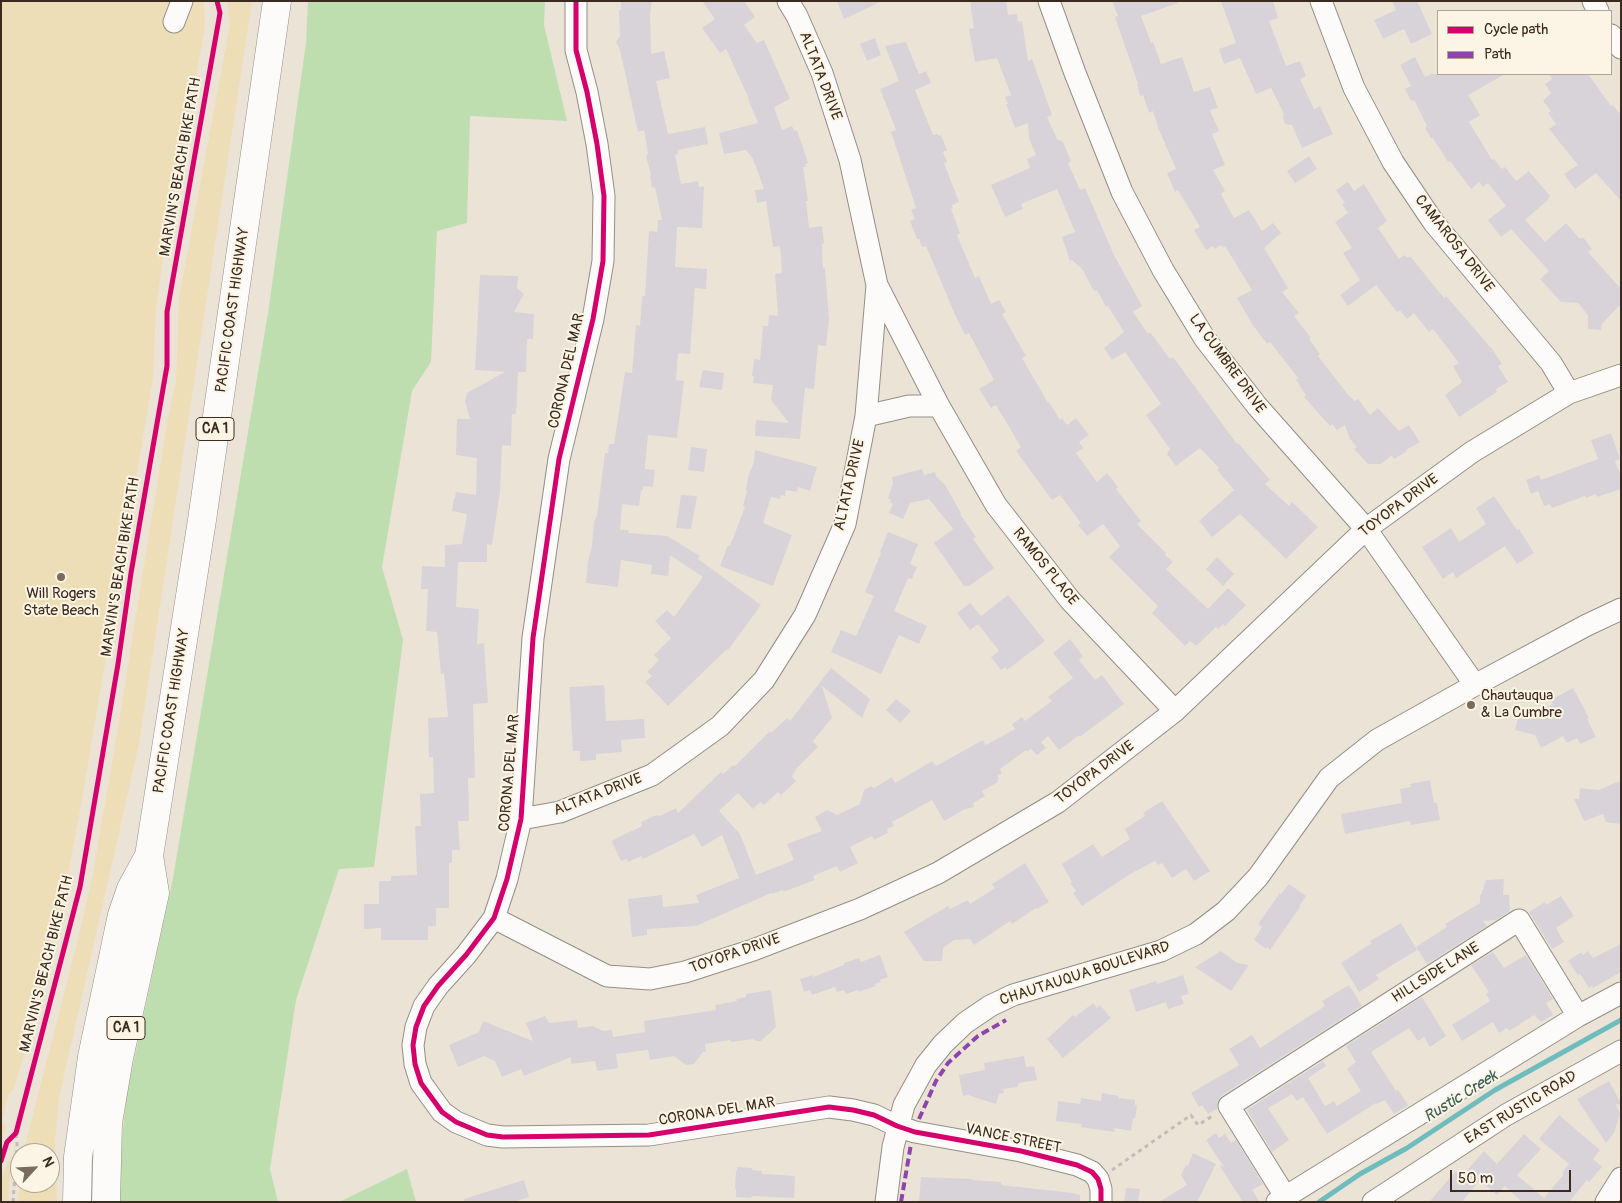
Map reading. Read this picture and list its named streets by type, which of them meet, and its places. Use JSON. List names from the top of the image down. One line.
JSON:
{"streets":{"highway":["PACIFIC COAST HIGHWAY","CA 1"],"street":["ALTATA DRIVE","CAMAROSA DRIVE","LA CUMBRE DRIVE","CORONA DEL MAR","TOYOPA DRIVE","RAMOS PLACE","HILLSIDE LANE","CHAUTAUQUA BOULEVARD","EAST RUSTIC ROAD","VANCE STREET"],"cycle path":["MARVIN'S BEACH BIKE PATH"]},"crossings":[["ALTATA DRIVE","CORONA DEL MAR"],["ALTATA DRIVE","RAMOS PLACE"],["CAMAROSA DRIVE","TOYOPA DRIVE"],["LA CUMBRE DRIVE","TOYOPA DRIVE"],["LA CUMBRE DRIVE","CHAUTAUQUA BOULEVARD"],["CORONA DEL MAR","TOYOPA DRIVE"],["CORONA DEL MAR","CHAUTAUQUA BOULEVARD"],["CORONA DEL MAR","VANCE STREET"],["TOYOPA DRIVE","RAMOS PLACE"],["CHAUTAUQUA BOULEVARD","VANCE STREET"]],"water":["Rustic Creek"],"places":["Will Rogers State Beach","Chautauqua & La Cumbre"],"legend":["Cycle path","Path"],"scale_bar":"50 m","north":"top right"}
